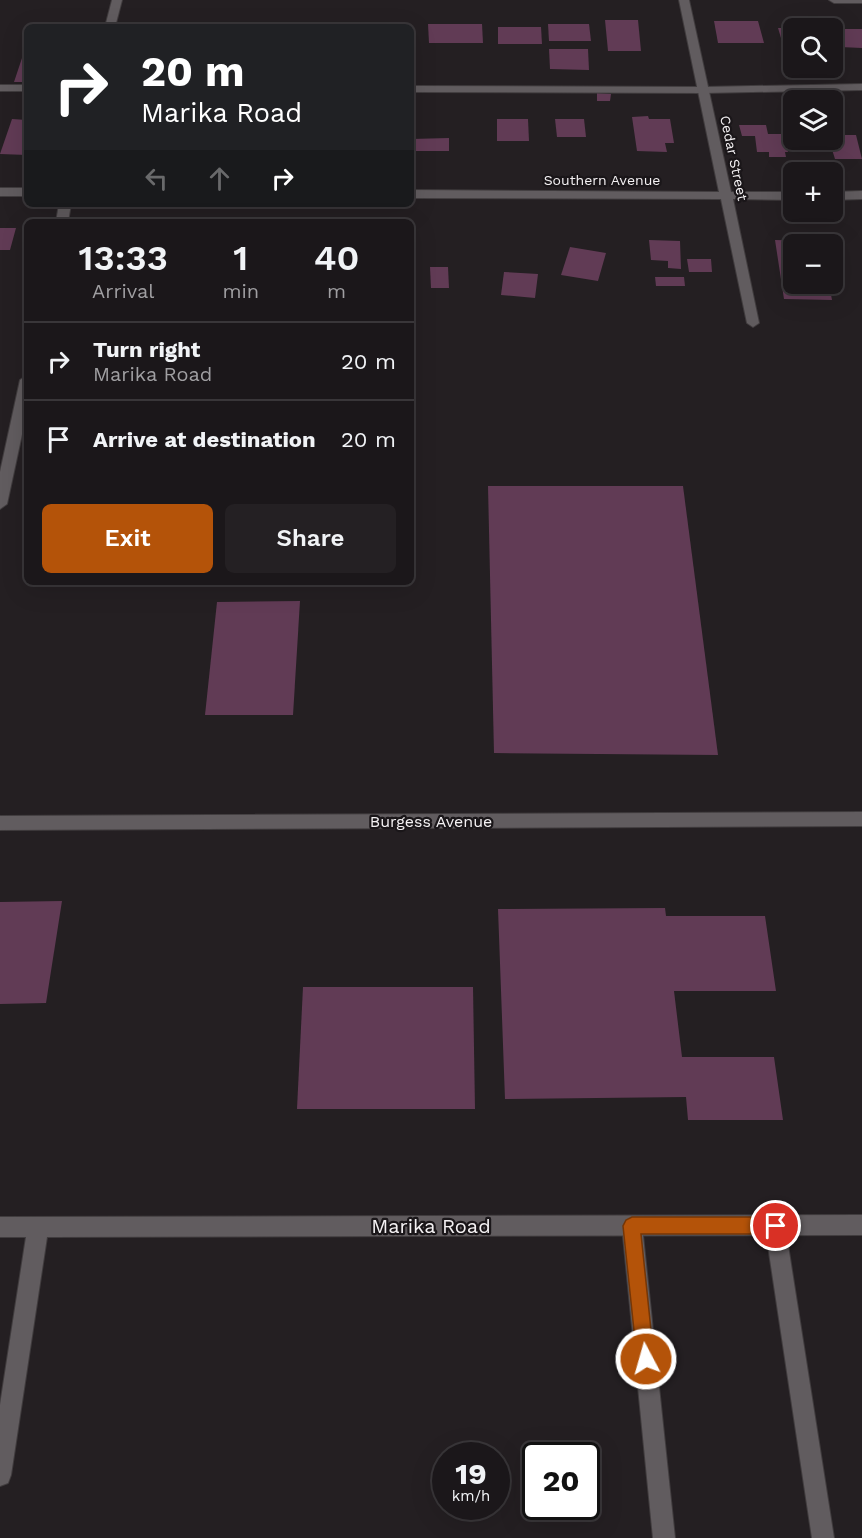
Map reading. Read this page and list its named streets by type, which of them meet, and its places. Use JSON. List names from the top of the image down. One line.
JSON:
{"streets":{"street":["Cedar Street","Southern Avenue","Burgess Avenue","Marika Road"]},"crossings":[["Cedar Street","Southern Avenue"]],"page":{"map_buttons":["+","−"],"turn":["20 m","Marika Road"],"eta":["13:33","Arrival","1","min","40","m"],"list":[{"name":"Turn right","note":"Marika Road","value":"20 m"},{"name":"Arrive at destination","value":"20 m"}],"buttons":["Exit","Share"],"speed":"19 km/h","limit":"20"}}
